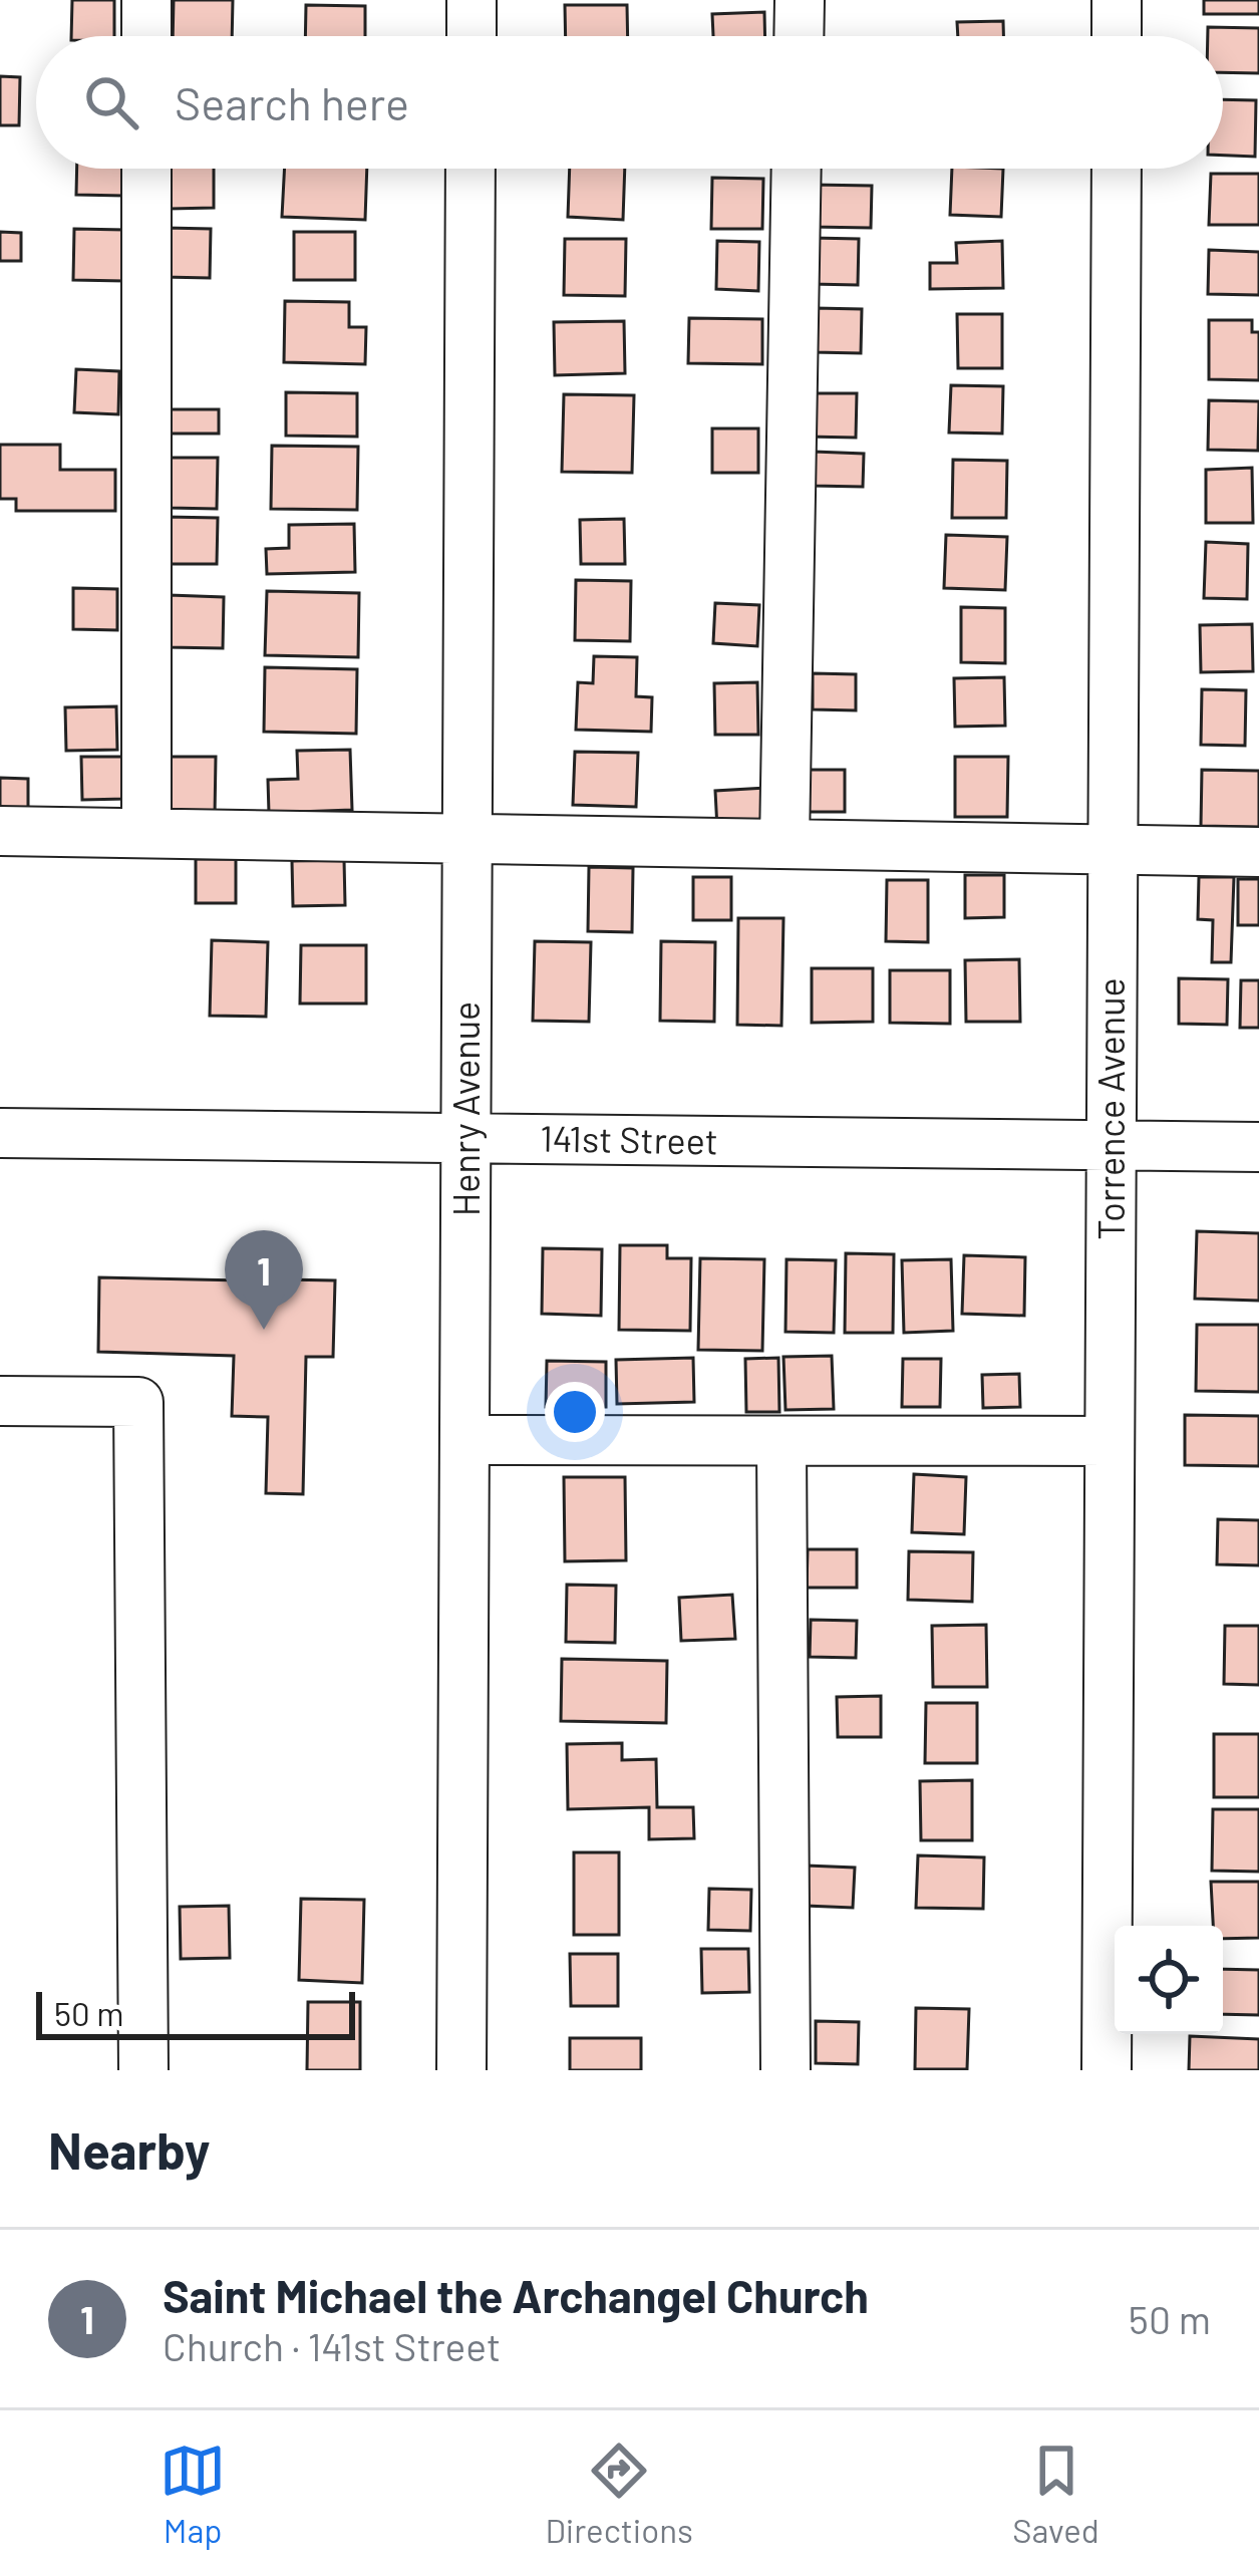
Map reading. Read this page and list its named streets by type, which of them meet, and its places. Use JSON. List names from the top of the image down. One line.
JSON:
{"streets":{"street":["Henry Avenue","Torrence Avenue","141st Street"]},"crossings":[["Henry Avenue","141st Street"],["Torrence Avenue","141st Street"]],"scale_bar":"50 m","page":{"search":"Search here","pins":"1","scale":"50 m","heading":"Nearby","list":[{"mark":"1","name":"Saint Michael the Archangel Church","note":"Church · 141st Street","value":"50 m"}],"nav":["Map","Directions","Saved"]}}
